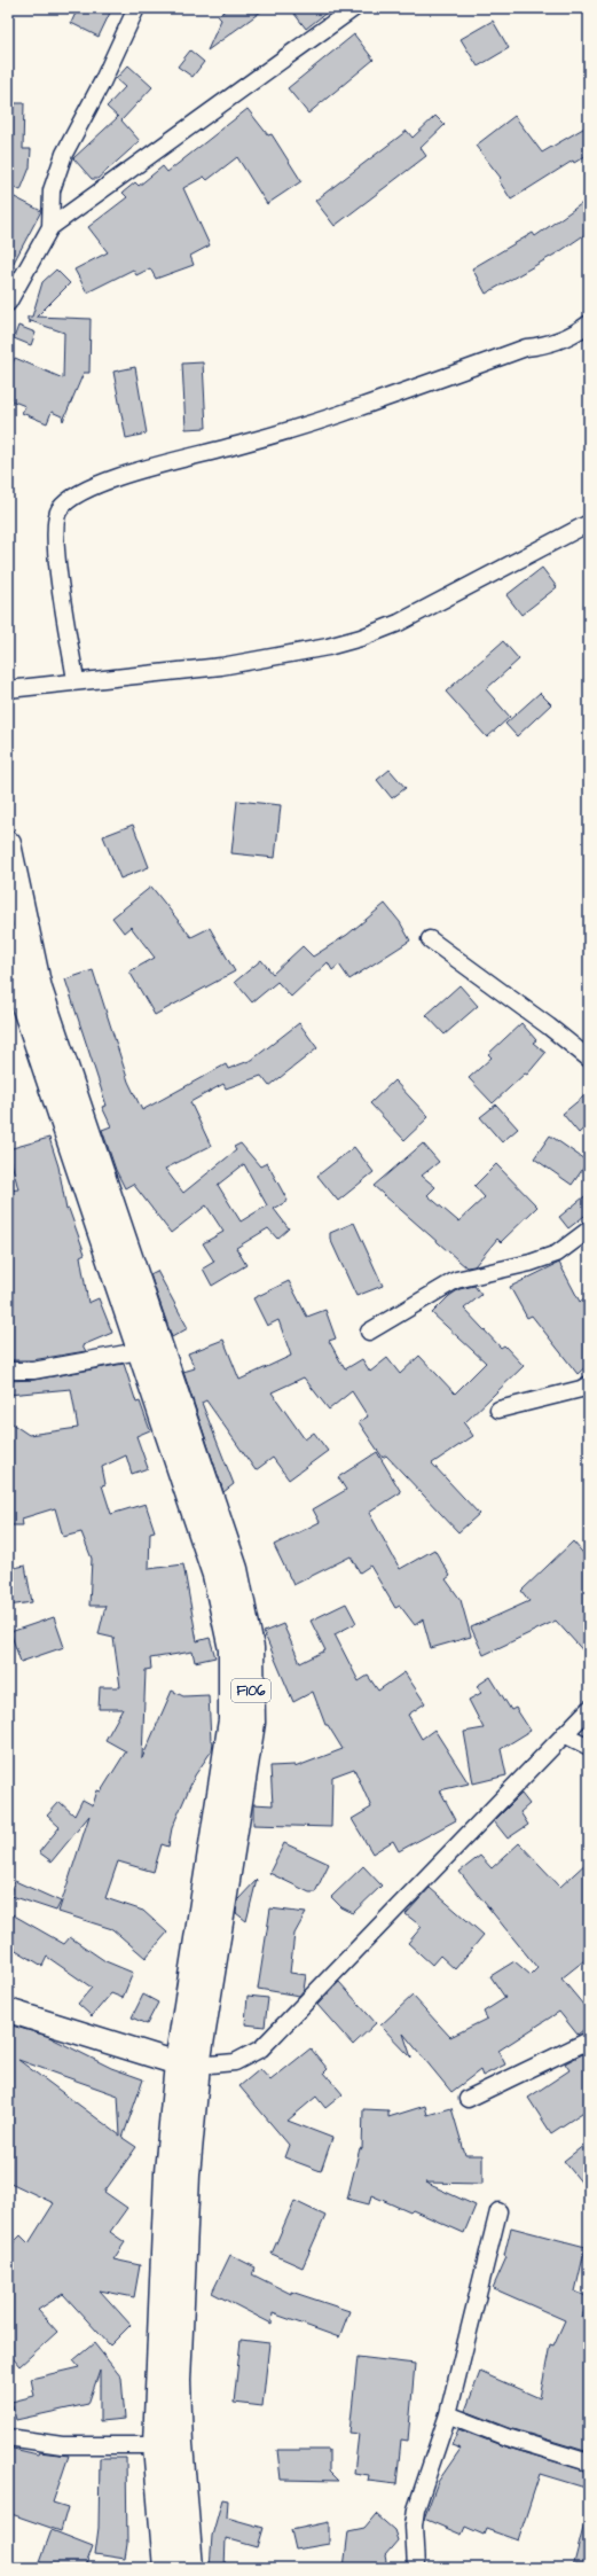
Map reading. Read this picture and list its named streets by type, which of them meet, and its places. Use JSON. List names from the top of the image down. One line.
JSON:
{"streets":{"main road":["F106"]}}
